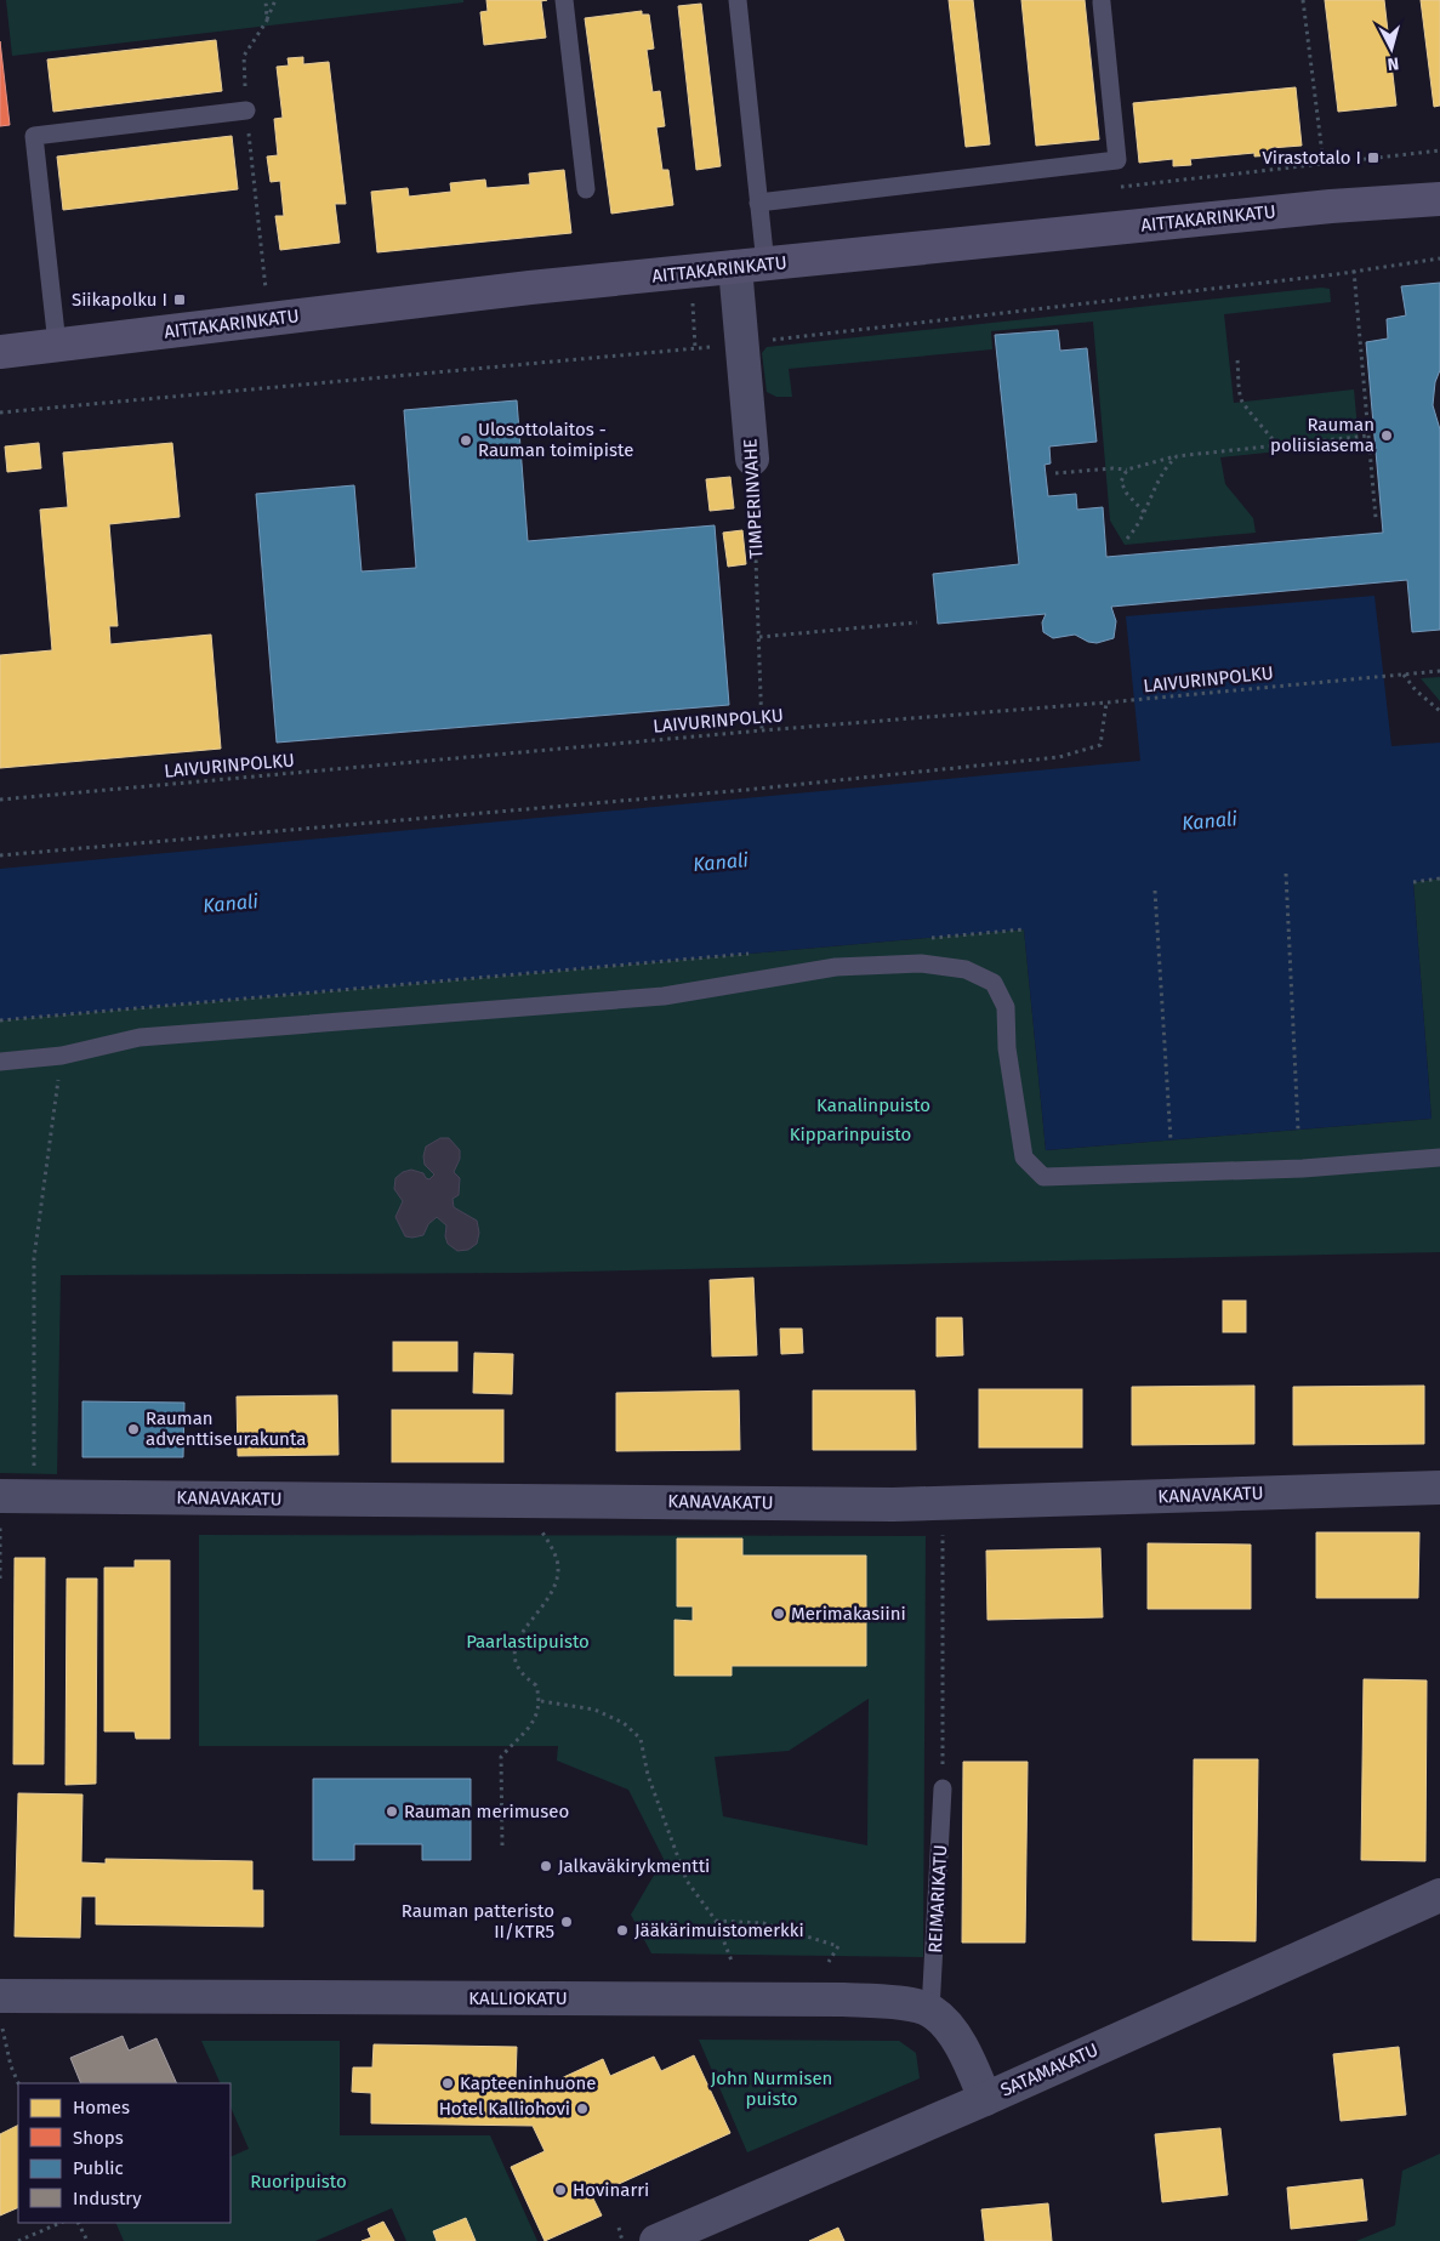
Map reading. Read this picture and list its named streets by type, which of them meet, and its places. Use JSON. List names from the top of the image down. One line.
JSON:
{"streets":{"main road":["AITTAKARINKATU"],"street":["TIMPERINVAHE","KANAVAKATU","KALLIOKATU","SATAMAKATU"],"lane":["REIMARIKATU"],"path":["LAIVURINPOLKU"]},"crossings":[["AITTAKARINKATU","TIMPERINVAHE"],["TIMPERINVAHE","LAIVURINPOLKU"],["REIMARIKATU","KALLIOKATU"]],"water":["Kanali"],"parks":["Kanalinpuisto","Kipparinpuisto","Paarlastipuisto","John Nurmisen puisto","Ruoripuisto"],"places":{"transit":["Virastotalo I","Siikapolku I"],"other":["Rauman poliisiasema","Ulosottolaitos - Rauman toimipiste","Rauman adventtiseurakunta","Merimakasiini","Rauman merimuseo","Jalkaväkirykmentti","Rauman patteristo II/KTR5","Jääkärimuistomerkki","Kapteeninhuone","Hotel Kalliohovi","Hovinarri"]},"legend":["Homes","Shops","Public","Industry"],"north":"bottom"}
